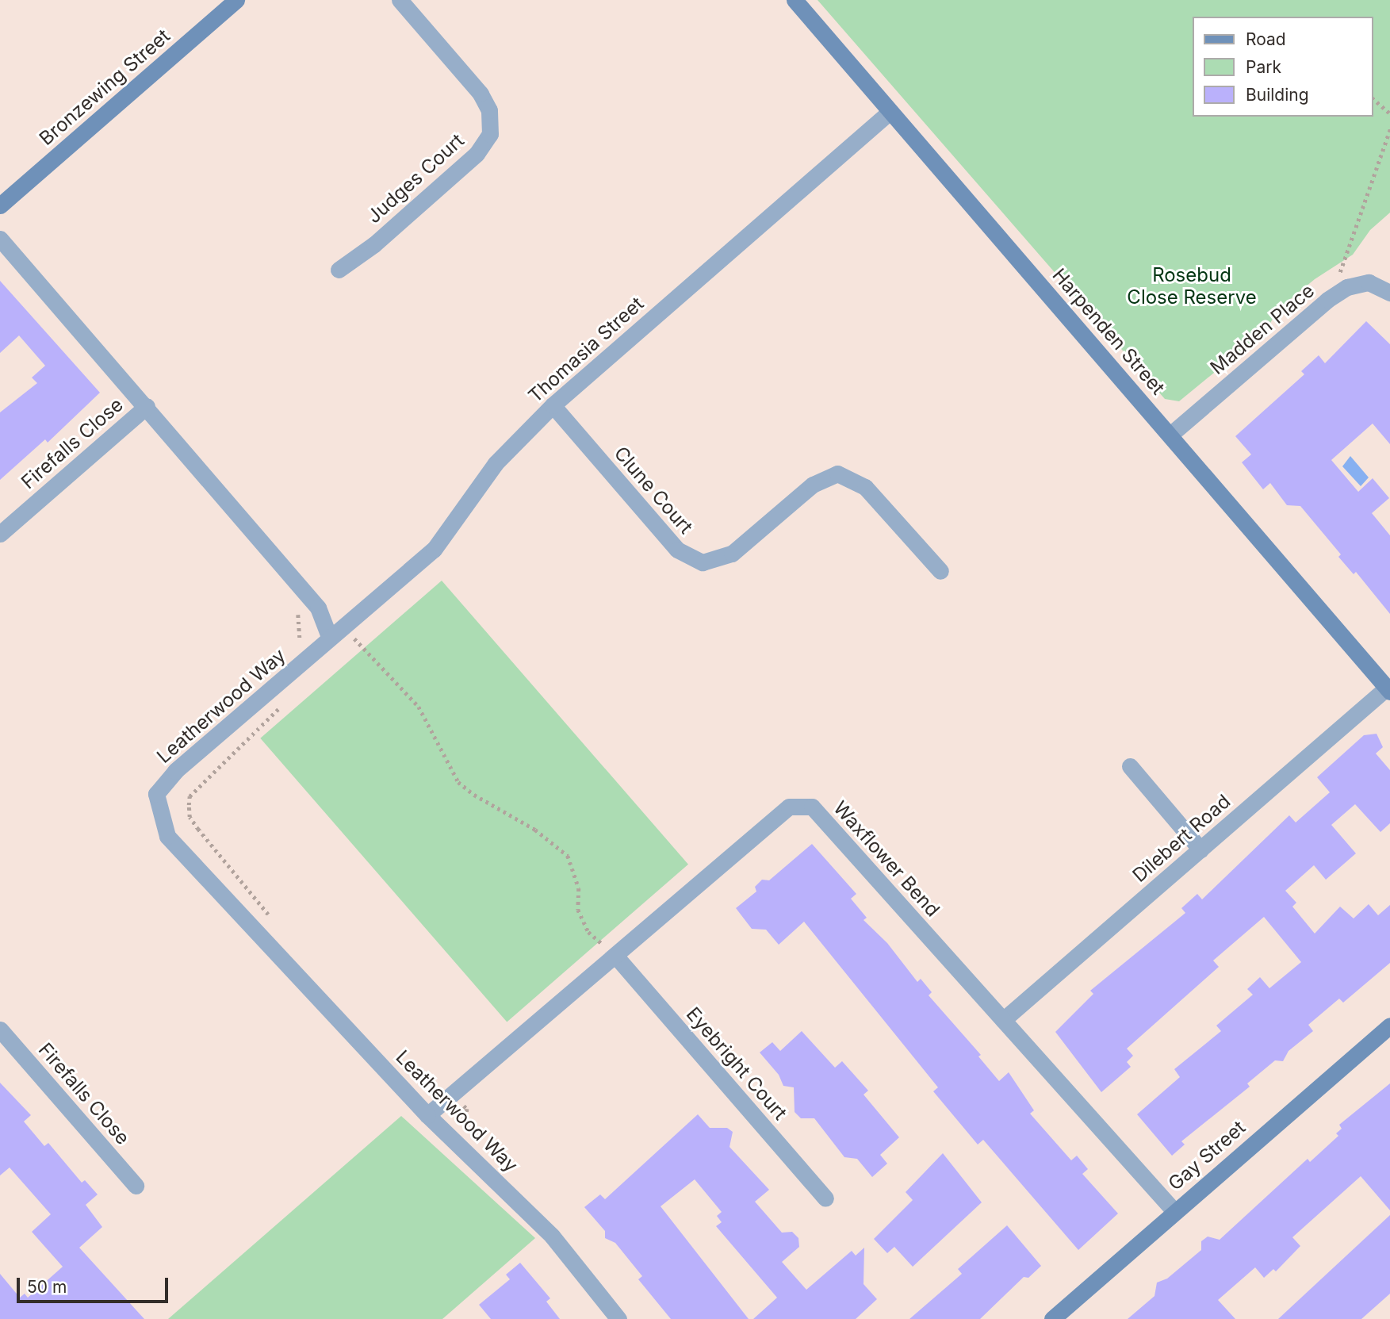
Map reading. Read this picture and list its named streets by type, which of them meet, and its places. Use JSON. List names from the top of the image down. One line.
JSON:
{"streets":{"street":["Bronzewing Street","Judges Court","Madden Place","Harpenden Street","Thomasia Street","Firefalls Close","Clune Court","Leatherwood Way","Dilebert Road","Waxflower Bend","Eyebright Court","Gay Street"]},"crossings":[["Madden Place","Harpenden Street"],["Harpenden Street","Thomasia Street"],["Harpenden Street","Dilebert Road"],["Thomasia Street","Clune Court"],["Thomasia Street","Leatherwood Way"],["Leatherwood Way","Waxflower Bend"],["Dilebert Road","Waxflower Bend"],["Waxflower Bend","Eyebright Court"],["Waxflower Bend","Gay Street"]],"parks":["Rosebud Close Reserve"],"legend":["Road","Park","Building"],"scale_bar":"50 m"}
